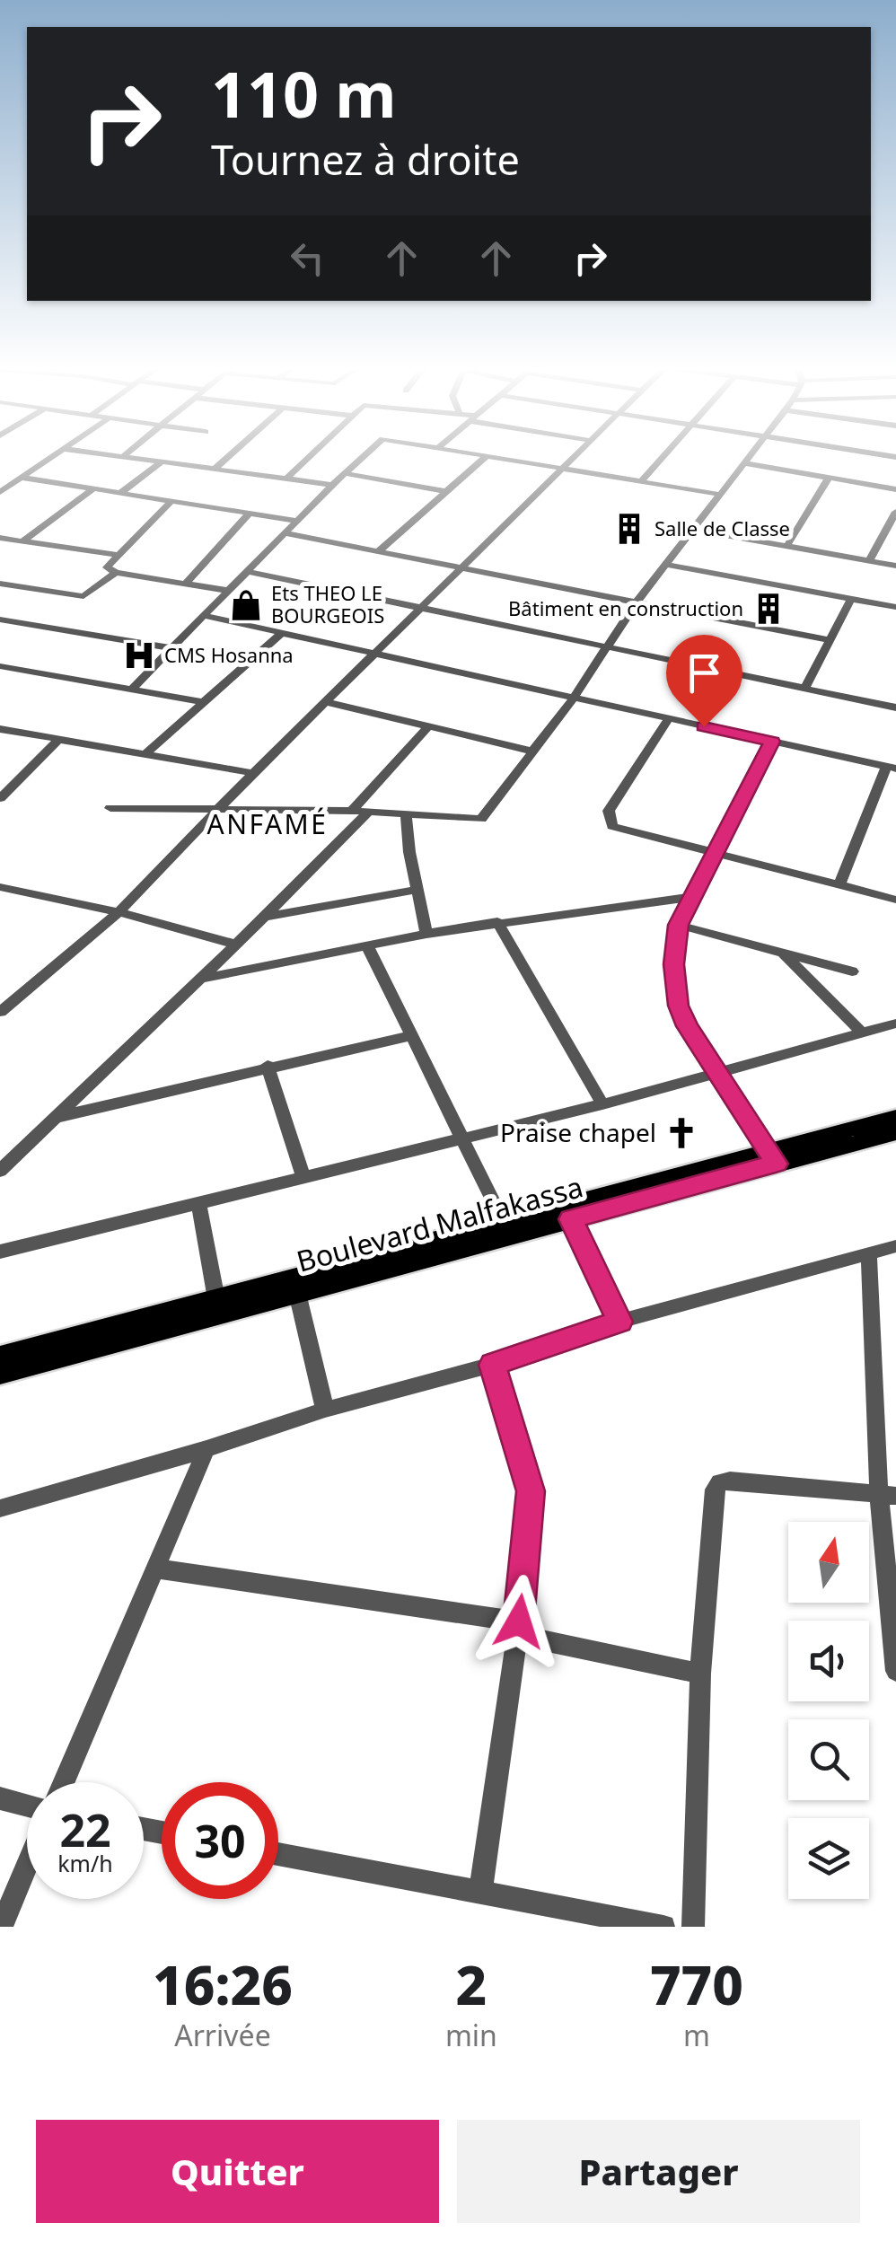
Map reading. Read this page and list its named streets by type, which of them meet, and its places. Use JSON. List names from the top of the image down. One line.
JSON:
{"streets":{"main road":["Boulevard Malfakassa"]},"districts":["ANFAMÉ"],"places":{"building":["Salle de Classe","Bâtiment en construction"],"shop":["Ets THEO LE BOURGEOIS"],"hospital":["CMS Hosanna"],"church":["Praise chapel"]},"north":"top","page":{"turn":["110 m","Tournez à droite"],"speed":"22 km/h","limit":"30","eta":["16:26","Arrivée","2","min","770","m"],"buttons":["Quitter","Partager"]}}
